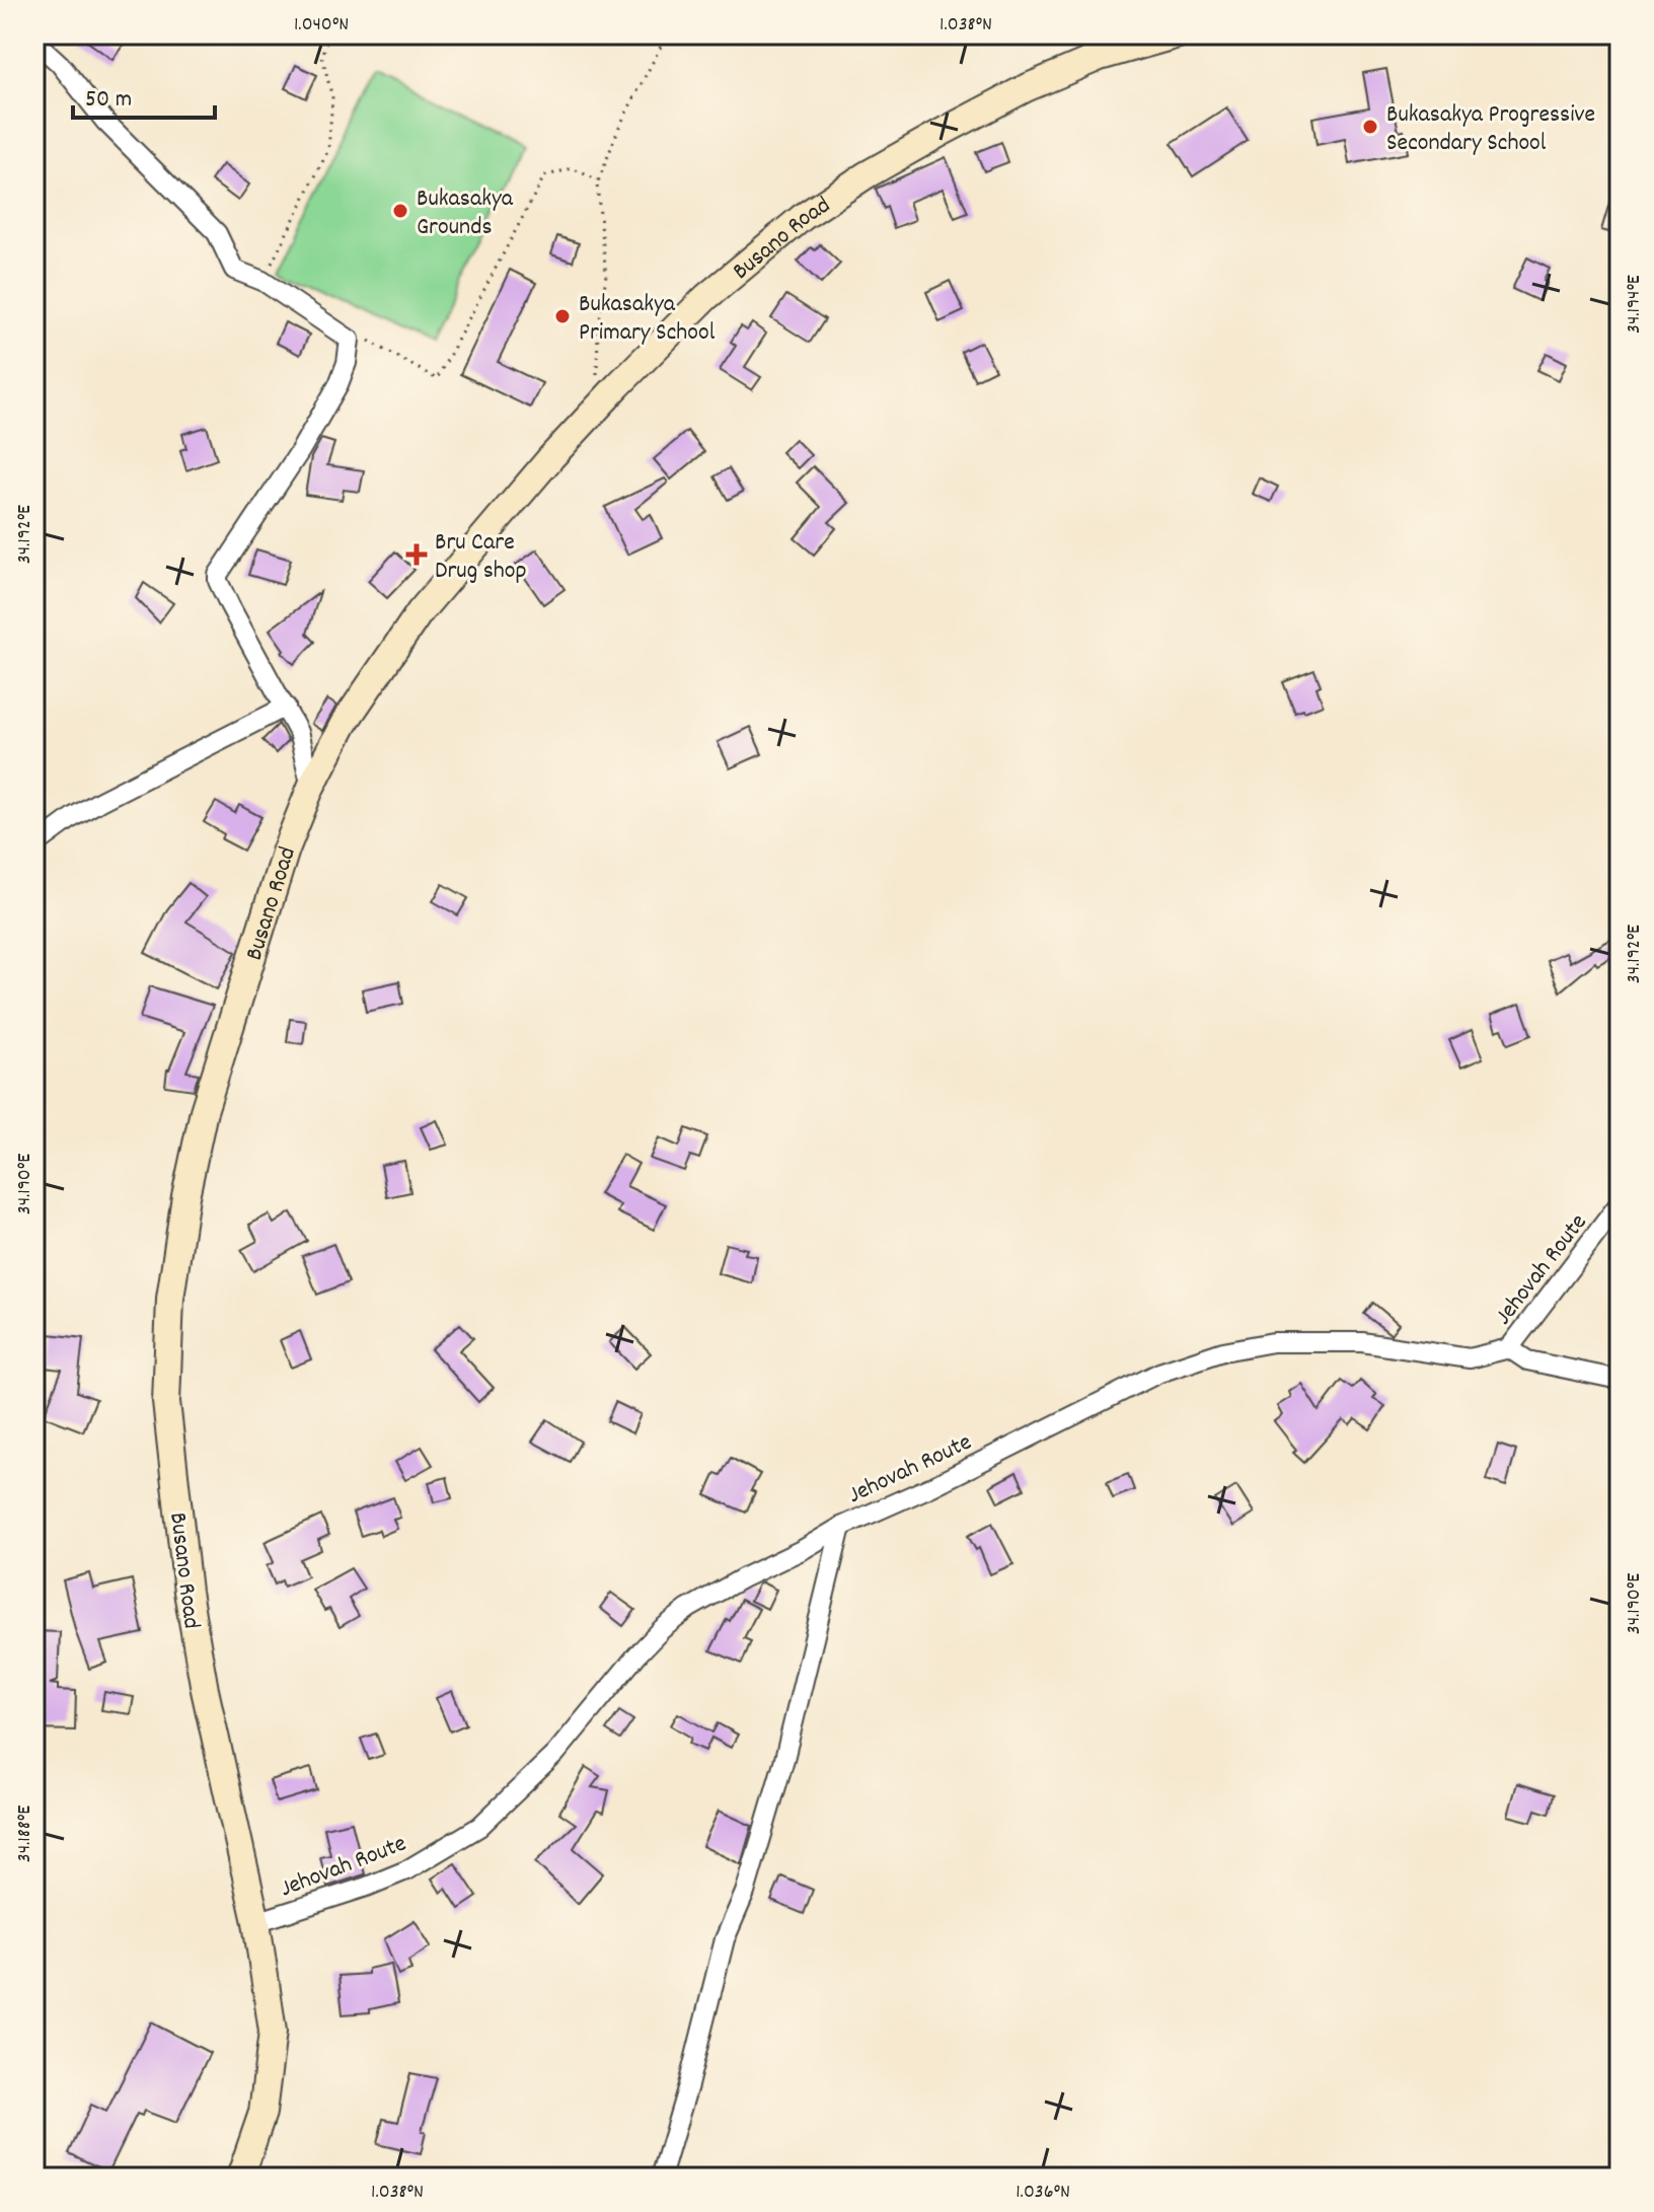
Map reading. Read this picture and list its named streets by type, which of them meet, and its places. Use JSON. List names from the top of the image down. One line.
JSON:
{"streets":{"street":["Busano Road","Jehovah Route"]},"crossings":[["Busano Road","Jehovah Route"]],"places":{"other":["Bukasakya Progressive Secondary School","Bukasakya Grounds","Bukasakya Primary School"],"health":["Bru Care Drug shop"]},"scale_bar":"50 m","coordinates":["1.040°N","1.038°N","34.194°E","34.192°E","34.190°E","34.188°E","1.036°N"]}
